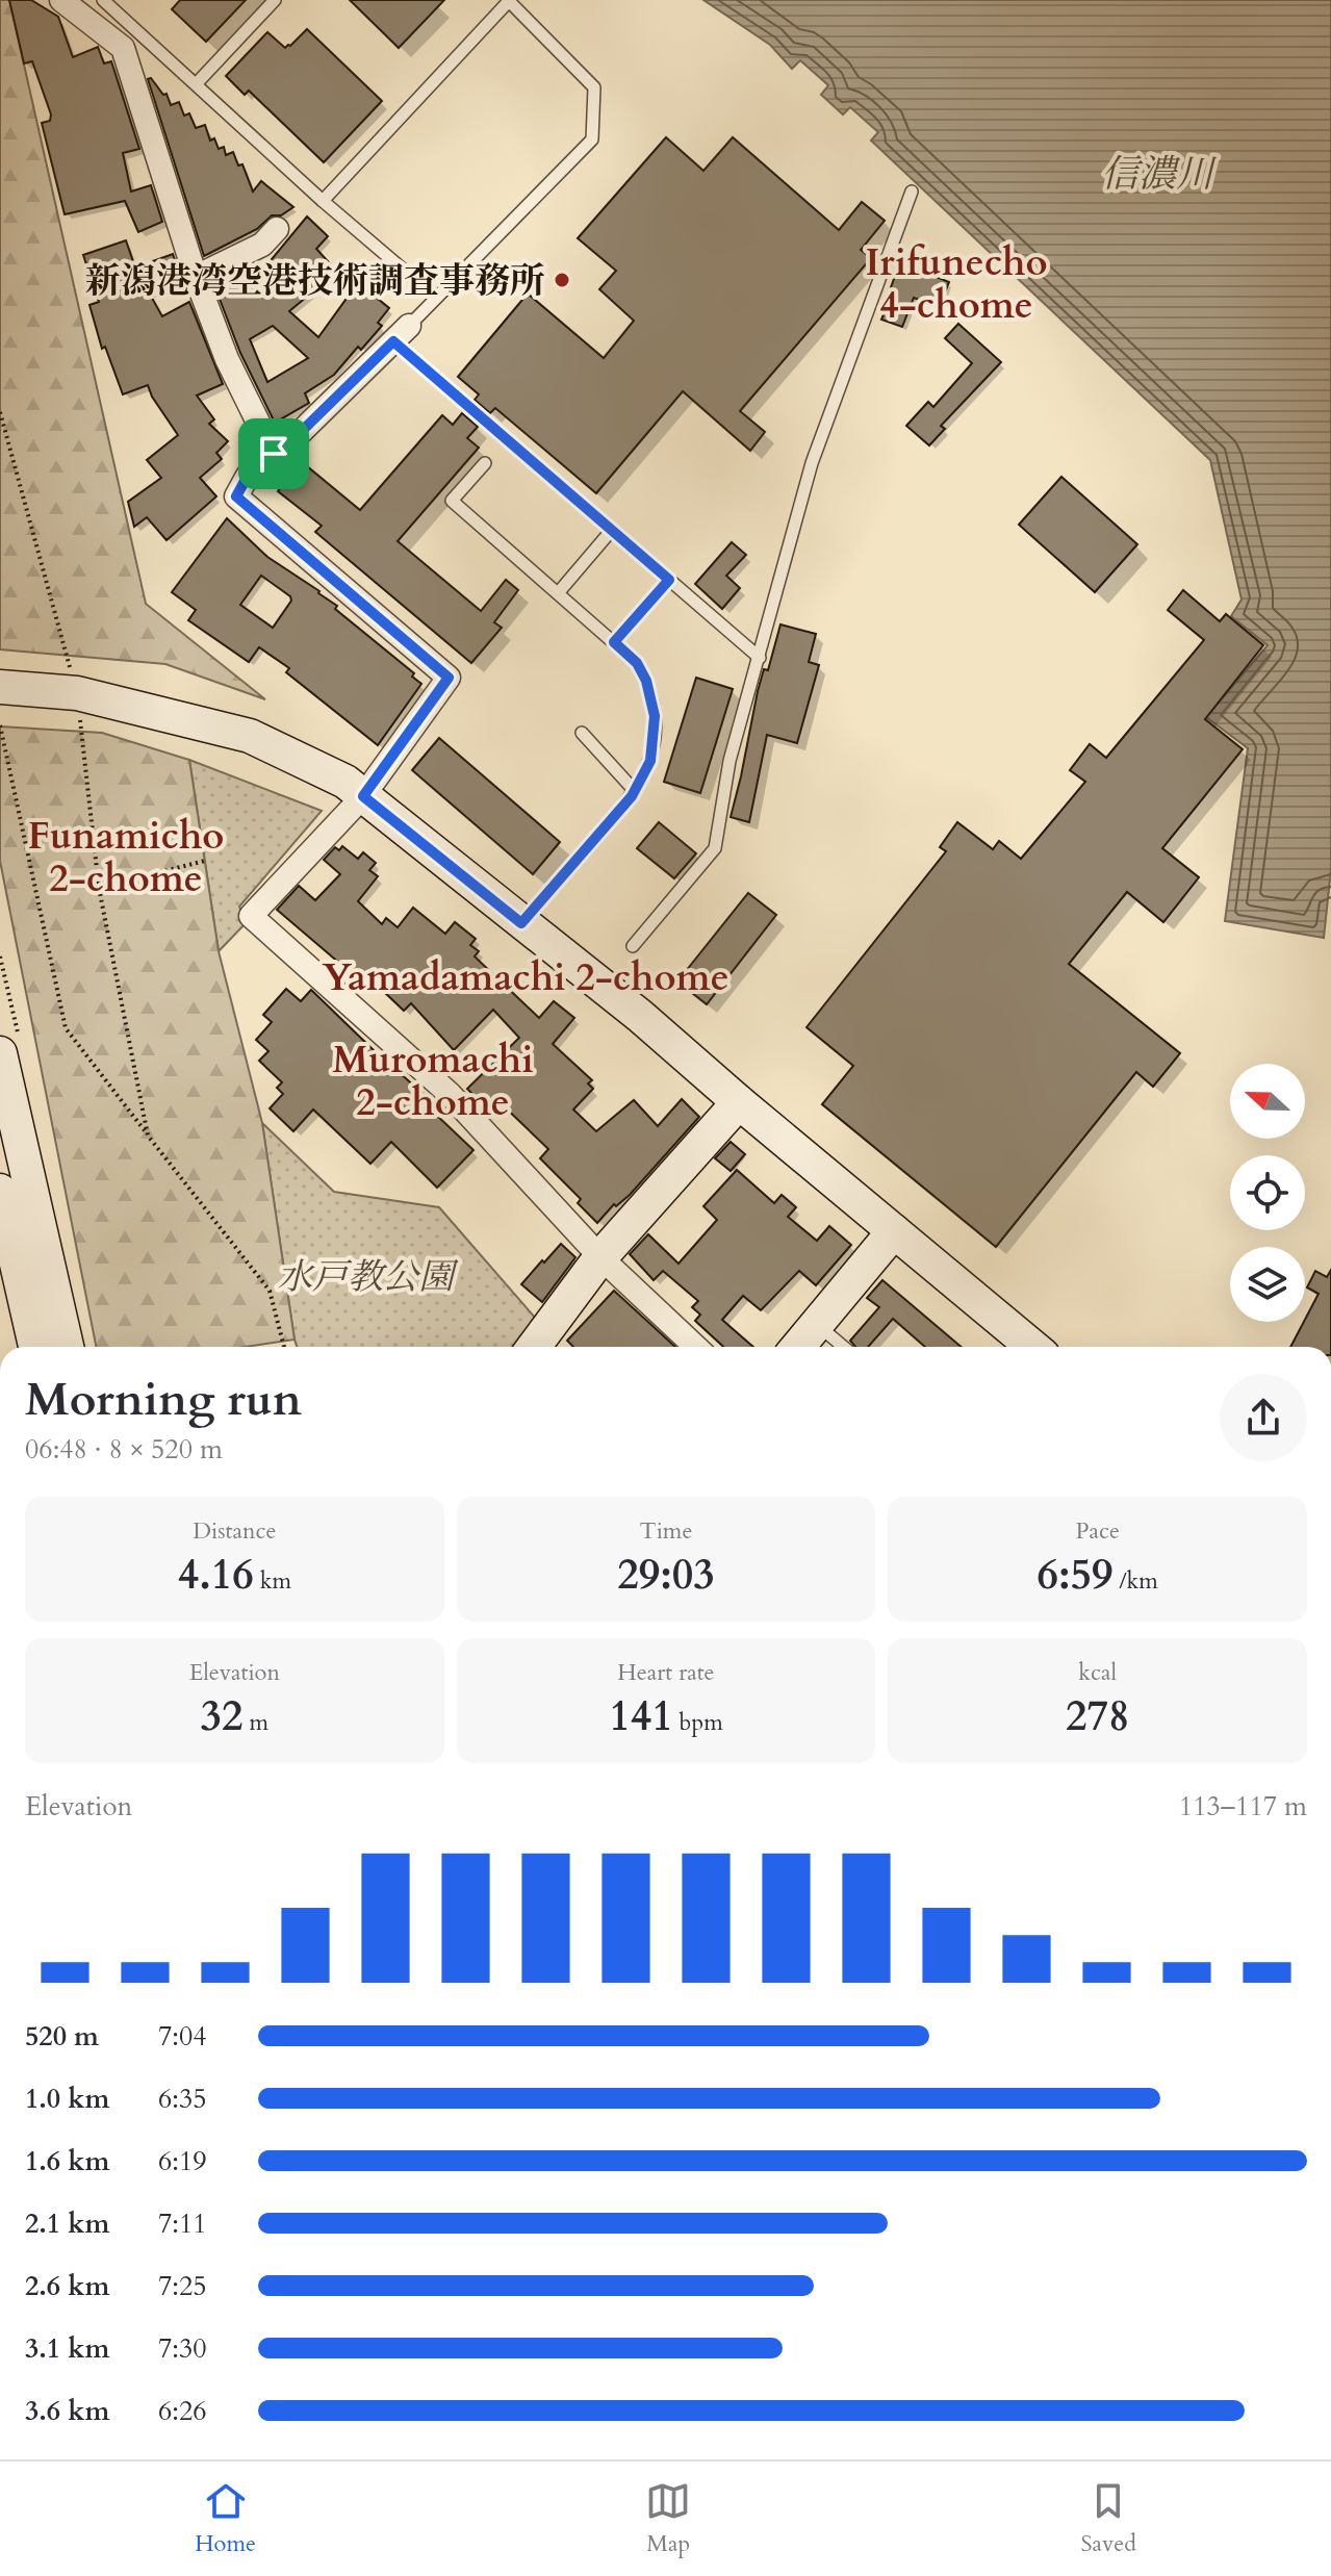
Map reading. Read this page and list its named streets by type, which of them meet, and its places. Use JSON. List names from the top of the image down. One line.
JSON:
{"districts":["Irifunecho 4-chome","Funamicho 2-chome","Yamadamachi 2-chome","Muromachi 2-chome"],"water":["信濃川"],"parks":["水戸教公園"],"places":["新潟港湾空港技術調査事務所"],"north":"left","page":{"heading":["Morning run","06:48 · 8 × 520 m"],"stats":[["Distance","4.16 km"],["Time","29:03"],["Pace","6:59 /km"],["Elevation","32 m"],["Heart rate","141 bpm"],["kcal","278"]],"chart":["Elevation","113–117 m"],"list":[{"name":"520 m","note":"7:04"},{"name":"1.0 km","note":"6:35"},{"name":"1.6 km","note":"6:19"},{"name":"2.1 km","note":"7:11"},{"name":"2.6 km","note":"7:25"},{"name":"3.1 km","note":"7:30"},{"name":"3.6 km","note":"6:26"}],"tabs":["Home","Map","Saved"]}}
